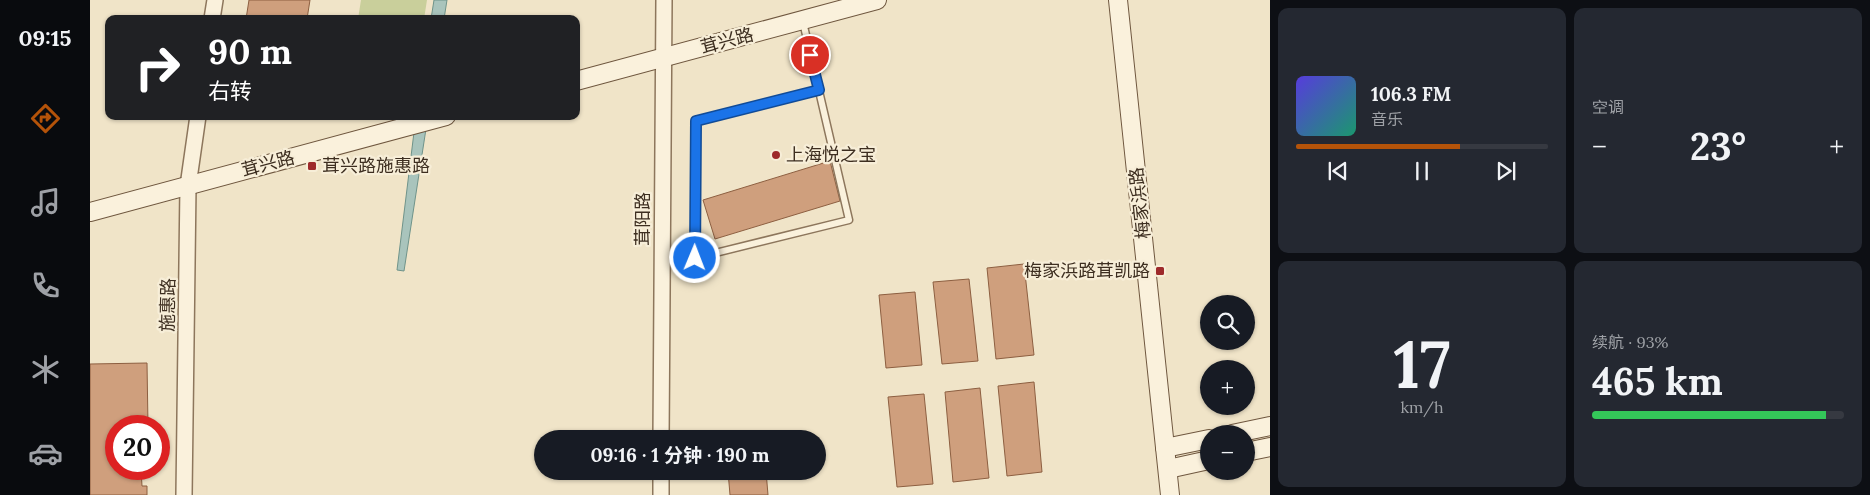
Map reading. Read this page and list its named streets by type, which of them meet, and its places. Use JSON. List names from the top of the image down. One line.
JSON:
{"streets":{"main road":["茸兴路","梅家浜路"],"street":["茸阳路","施惠路"]},"crossings":[["茸兴路","茸阳路"],["茸兴路","施惠路"]],"places":{"other":["上海悦之宝"],"transit":["茸兴路施惠路","梅家浜路茸凯路"]},"page":{"tabs":"09:15","tile":["空调",["17","km/h"],["续航 · 93%","465 km"]],"turn":["90 m","右转"],"song":["106.3 FM","音乐"],"heat":["−","23°","+"],"map_buttons":["+","−"],"limit":"20","trip":"09:16 · 1 分钟 · 190 m"}}
